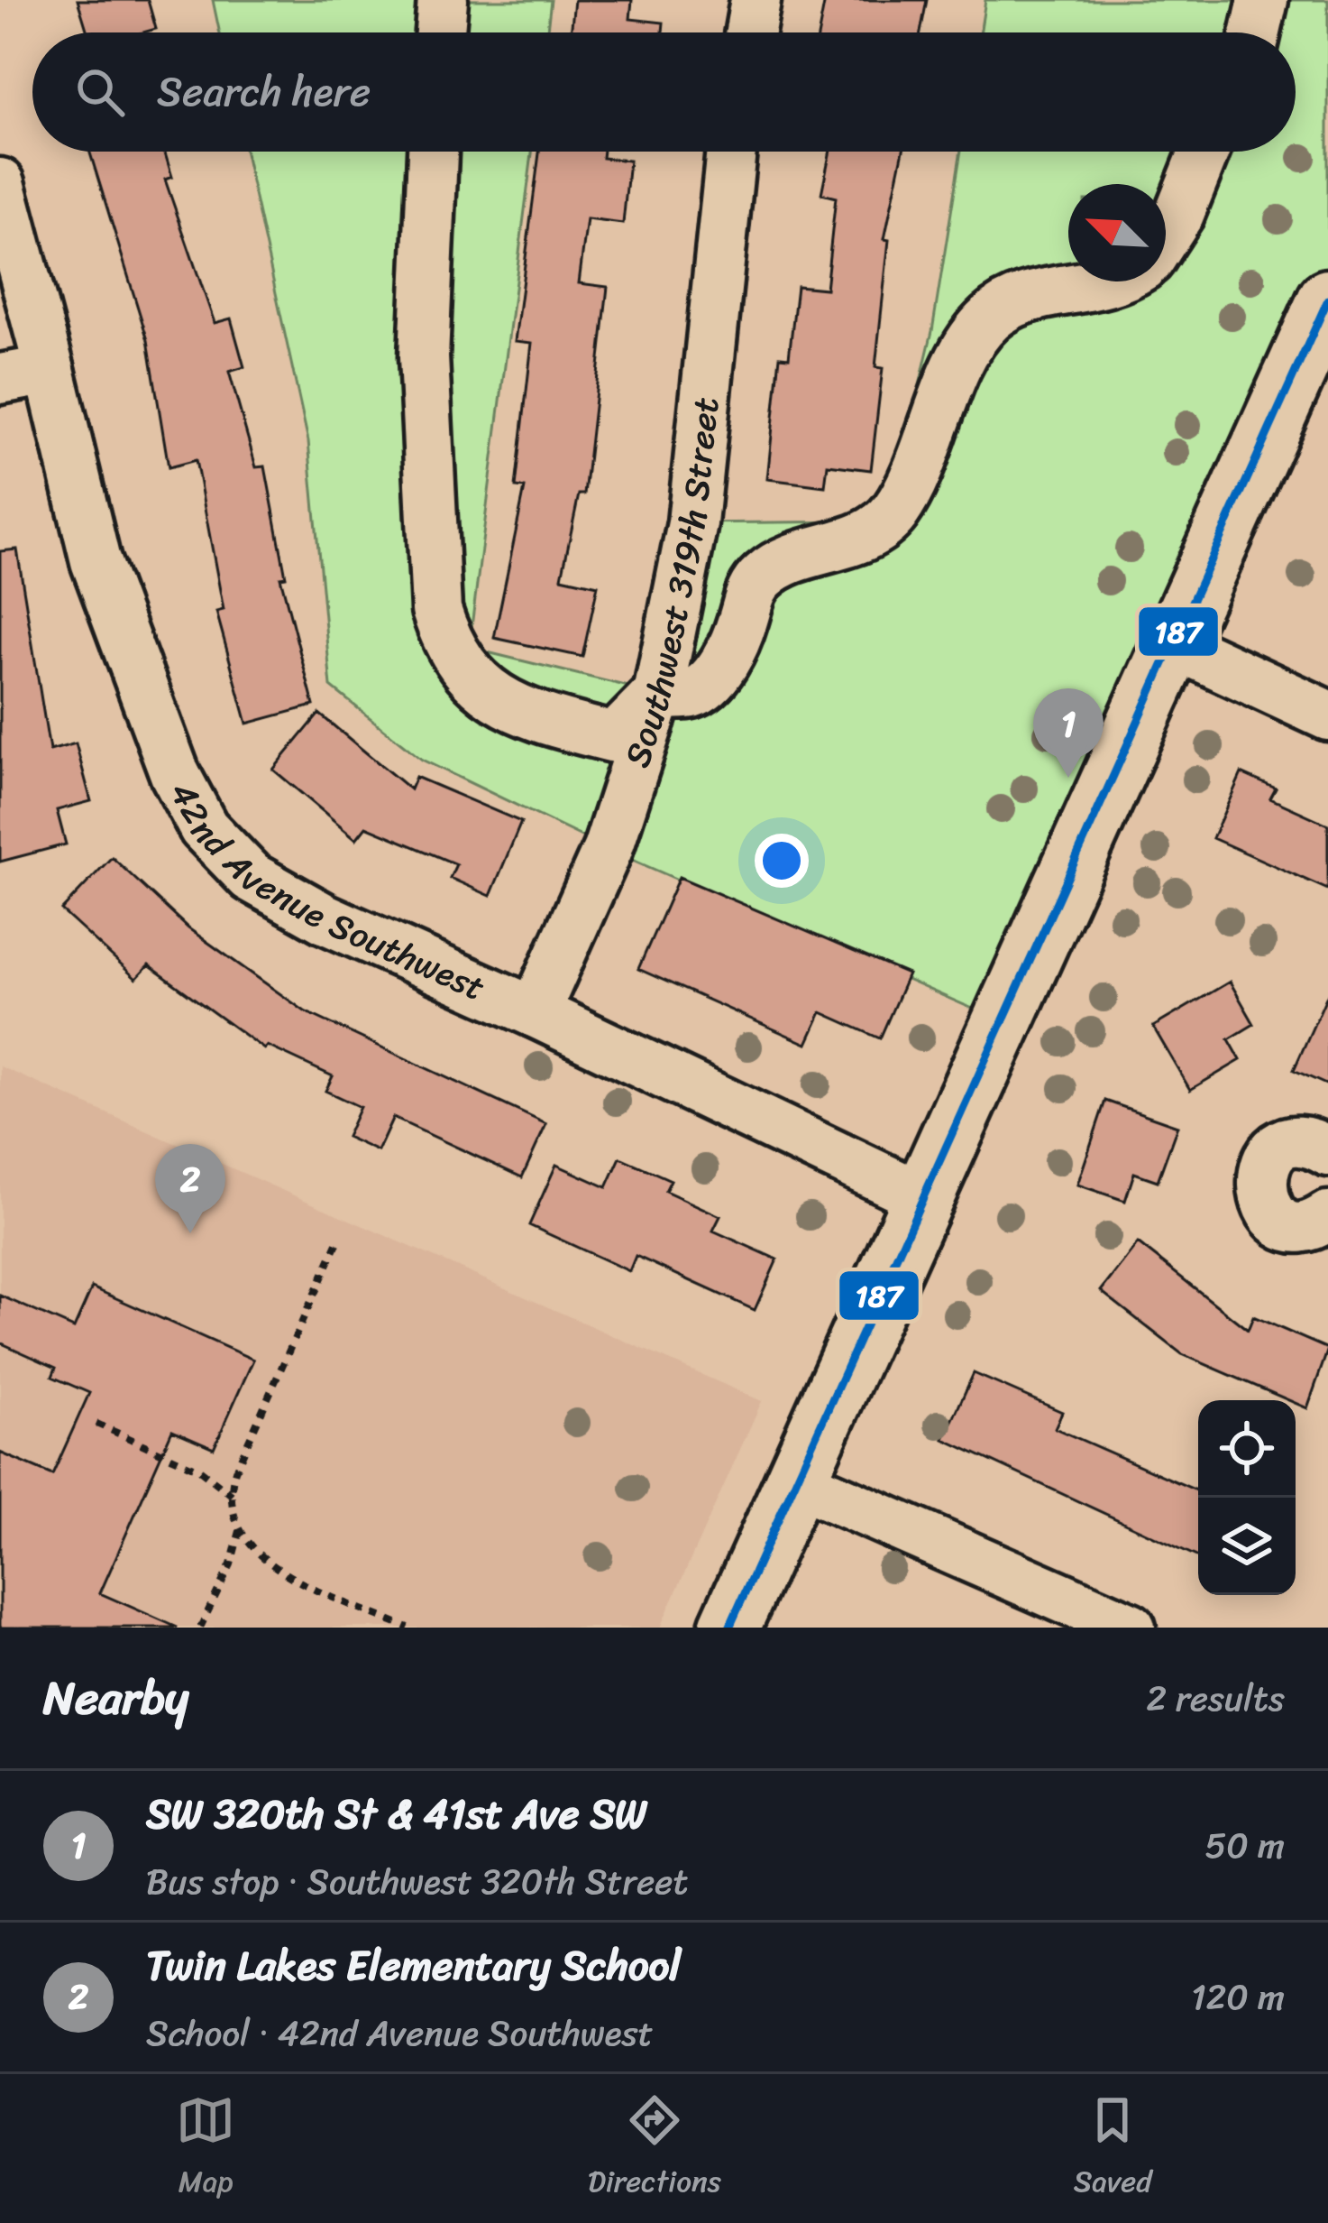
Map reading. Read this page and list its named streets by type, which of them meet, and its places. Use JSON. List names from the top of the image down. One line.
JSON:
{"streets":{"street":["Southwest 319th Street","42nd Avenue Southwest"]},"crossings":[["Southwest 319th Street","42nd Avenue Southwest"]],"lines":["transit line 187"],"north":"top left","page":{"search":"Search here","pins":["1","2"],"heading":["Nearby","2 results"],"list":[{"mark":"1","name":"SW 320th St & 41st Ave SW","note":"Bus stop · Southwest 320th Street","value":"50 m"},{"mark":"2","name":"Twin Lakes Elementary School","note":"School · 42nd Avenue Southwest","value":"120 m"}],"nav":["Map","Directions","Saved"]}}
